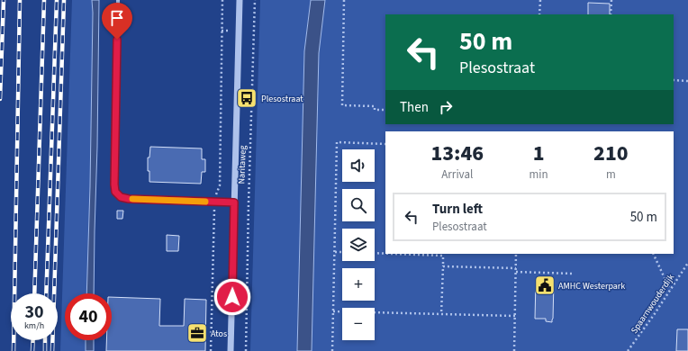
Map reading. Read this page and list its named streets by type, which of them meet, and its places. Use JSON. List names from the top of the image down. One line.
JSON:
{"streets":{"street":["Naritaweg"],"path":["Spaarnwouderdijk"]},"places":{"bus stop":["Plesostraat"],"public building":["AMHC Westerpark"],"office":["Atos"]},"page":{"turn":["50 m","Plesostraat"],"then":"Then","eta":["13:46","Arrival","1","min","210","m"],"map_buttons":["+","−"],"list":[{"name":"Turn left","note":"Plesostraat","value":"50 m"}],"speed":"30 km/h","limit":"40"}}
